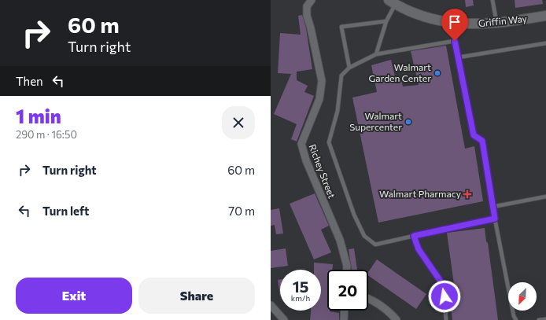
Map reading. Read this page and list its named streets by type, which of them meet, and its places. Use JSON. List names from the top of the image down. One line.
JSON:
{"streets":{"street":["Griffin Way","Richey Street"]},"places":{"other":["Walmart Garden Center","Walmart Supercenter"],"health":["Walmart Pharmacy"]},"north":"bottom left","page":{"turn":["60 m","Turn right"],"then":"Then","heading":["1 min","290 m · 16:50"],"list":[{"name":"Turn right","value":"60 m"},{"name":"Turn left","value":"70 m"}],"speed":"15 km/h","limit":"20","buttons":["Exit","Share"]}}
